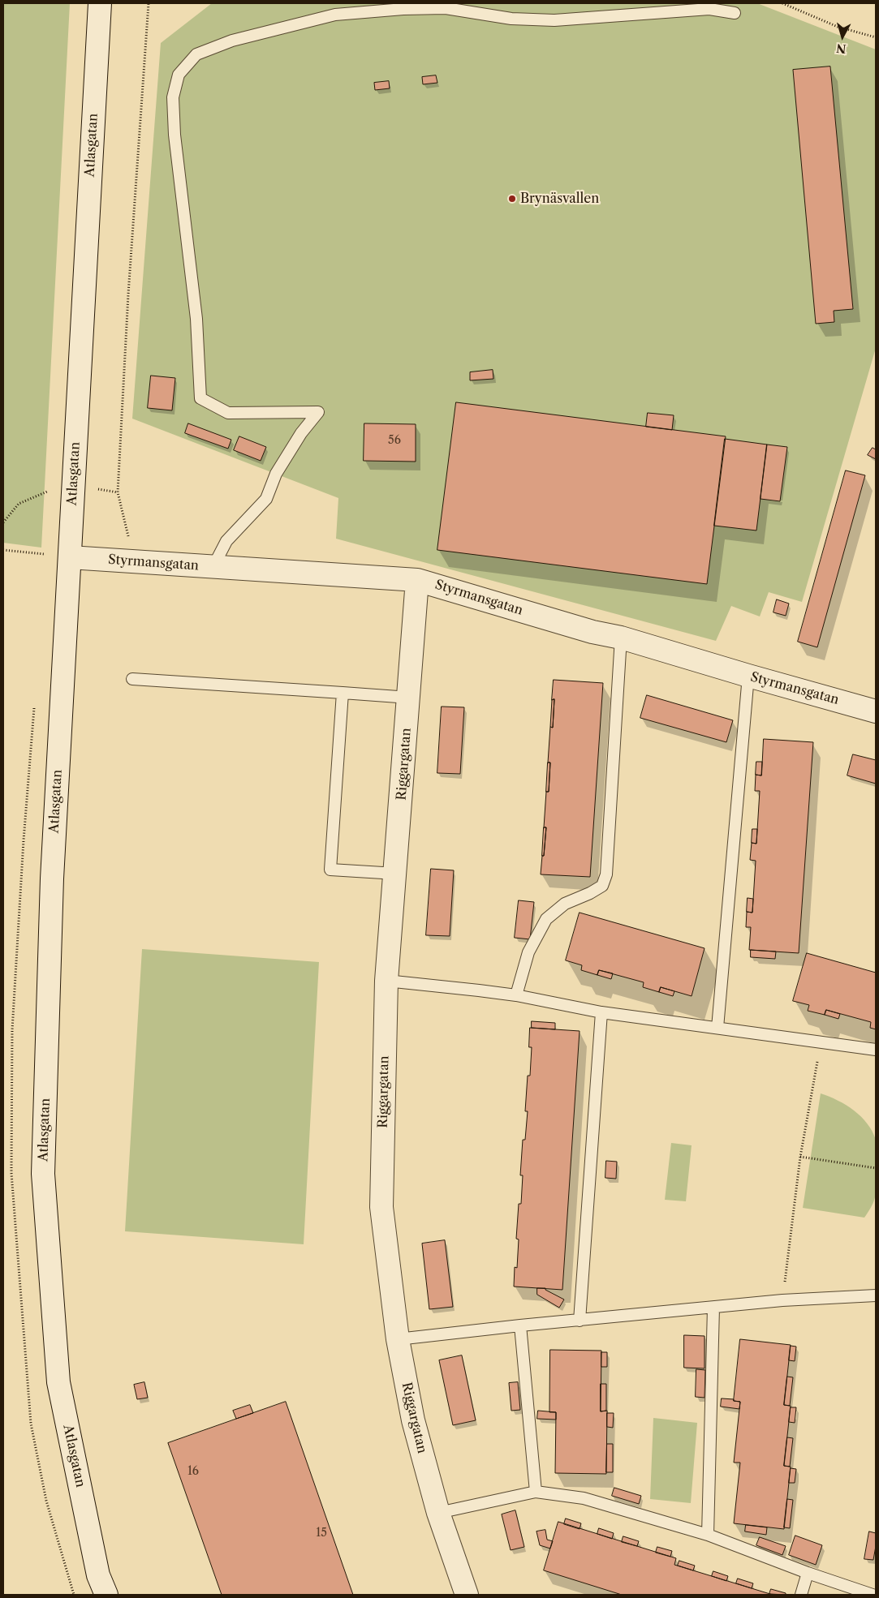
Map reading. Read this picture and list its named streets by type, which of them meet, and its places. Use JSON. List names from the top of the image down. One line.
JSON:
{"streets":{"street":["Atlasgatan","Styrmansgatan","Riggargatan"]},"crossings":[["Atlasgatan","Styrmansgatan"],["Styrmansgatan","Riggargatan"]],"places":["Brynäsvallen"],"house_numbers":["56","16","15"],"north":"bottom"}
